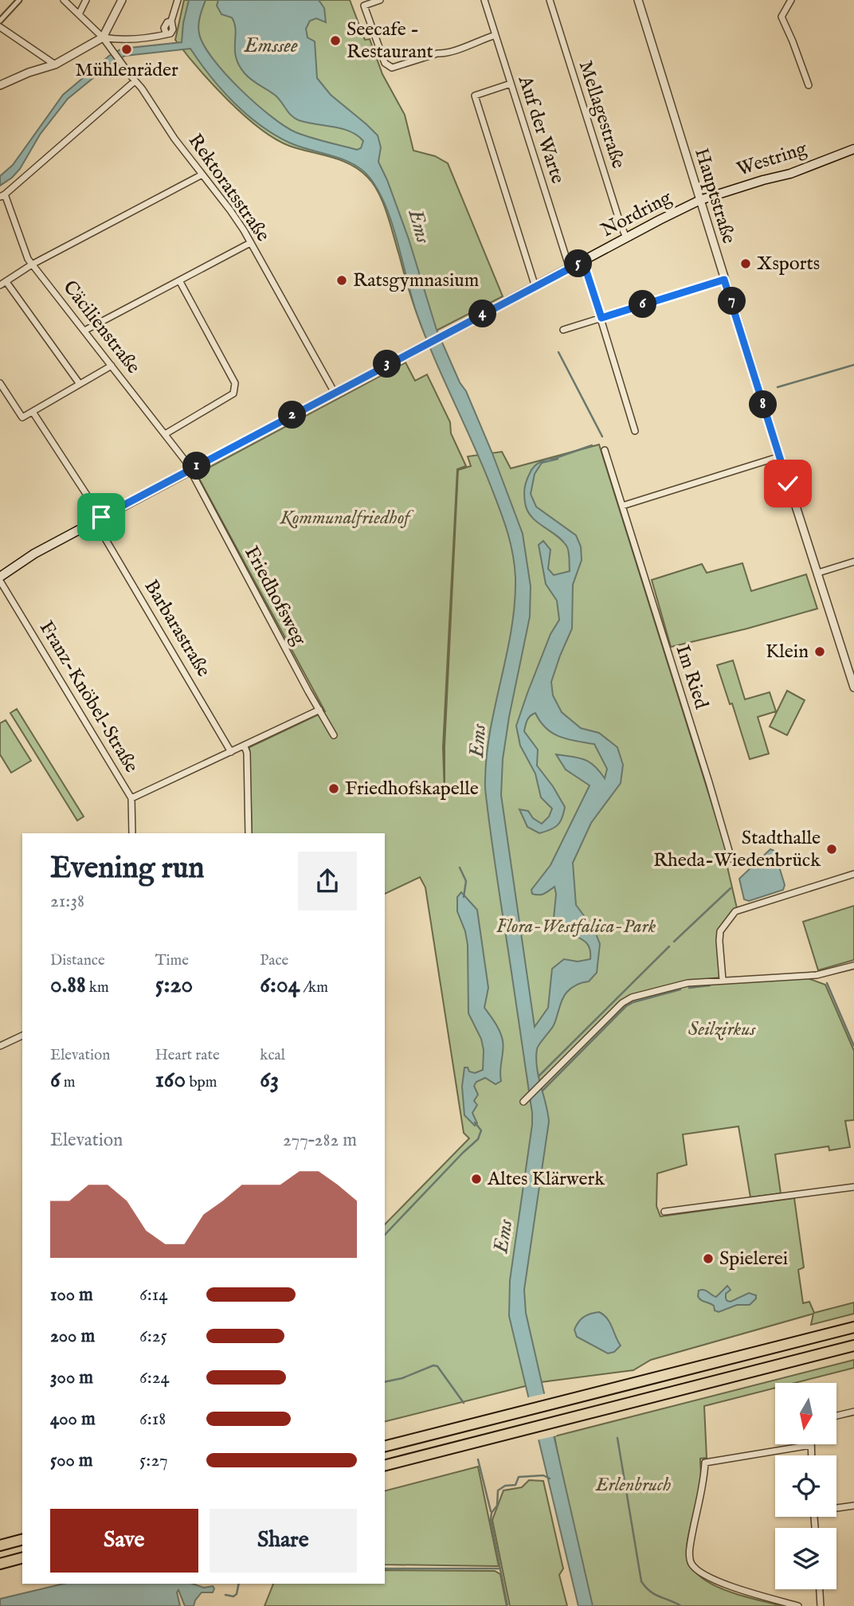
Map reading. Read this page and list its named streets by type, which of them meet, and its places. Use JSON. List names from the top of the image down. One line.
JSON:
{"streets":{"main road":["Westring","Nordring"],"street":["Mellagestraße","Auf der Warte","Rektoratsstraße","Hauptstraße","Cäcilienstraße","Friedhofsweg","Barbarastraße","Im Ried","Franz-Knöbel-Straße"]},"crossings":[["Mellagestraße","Nordring"],["Auf der Warte","Nordring"],["Westring","Hauptstraße"],["Westring","Nordring"],["Rektoratsstraße","Nordring"],["Hauptstraße","Nordring"],["Nordring","Cäcilienstraße"],["Nordring","Friedhofsweg"],["Nordring","Barbarastraße"],["Nordring","Franz-Knöbel-Straße"],["Cäcilienstraße","Friedhofsweg"]],"water":["Emssee","Ems"],"parks":["Kommunalfriedhof","Flora-Westfalica-Park","Seilzirkus","Erlenbruch"],"places":["Seecafe - Restaurant","Mühlenräder","Xsports","Ratsgymnasium","Klein","Friedhofskapelle","Stadthalle Rheda-Wiedenbrück","Altes Klärwerk","Spielerei"],"north":"bottom","page":{"pins":["5","7","6","4","3","8","2","1"],"heading":["Evening run","21:38"],"stats":[["Distance","0.88 km"],["Time","5:20"],["Pace","6:04 /km"],["Elevation","6 m"],["Heart rate","160 bpm"],["kcal","63"]],"chart":["Elevation","277–282 m"],"list":[{"name":"100 m","note":"6:14"},{"name":"200 m","note":"6:25"},{"name":"300 m","note":"6:24"},{"name":"400 m","note":"6:18"},{"name":"500 m","note":"5:27"}],"buttons":["Save","Share"]}}
